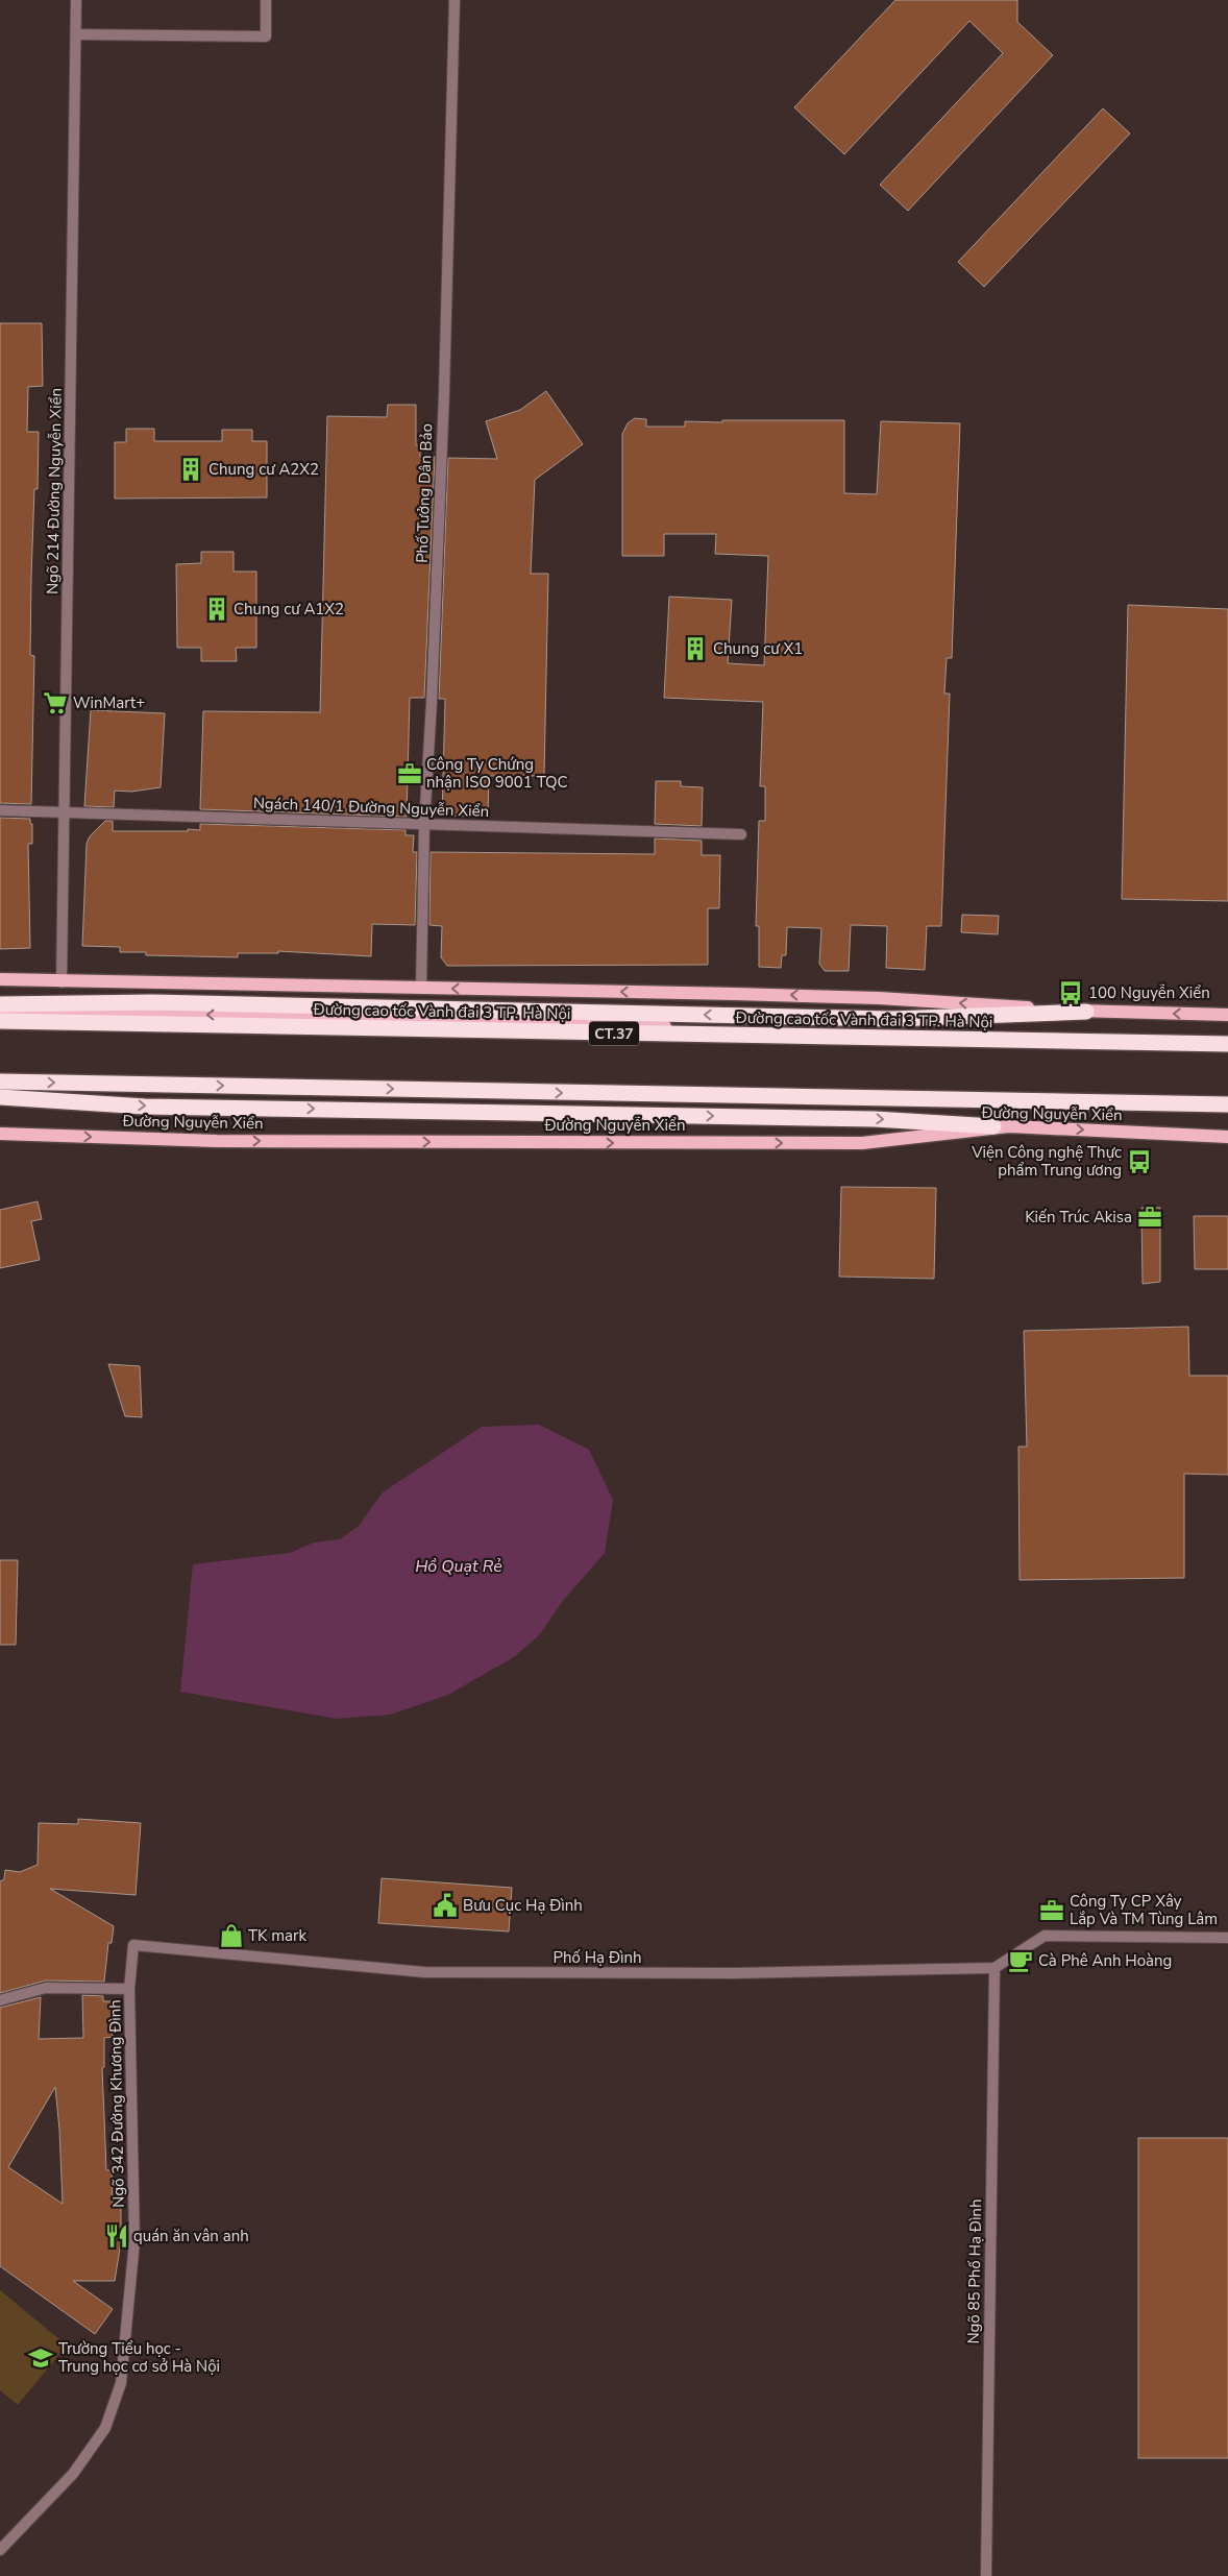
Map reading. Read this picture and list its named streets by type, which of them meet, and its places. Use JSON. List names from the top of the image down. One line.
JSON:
{"streets":{"highway":["Đường cao tốc Vành đai 3 TP. Hà Nội","CT.37"],"main road":["Đường Nguyễn Xiển"],"street":["Ngõ 214 Đường Nguyễn Xiển","Phố Tưởng Dân Bảo","Ngách 140/1 Đường Nguyễn Xiển","Phố Hạ Đình","Ngõ 342 Đường Khương Đình","Ngõ 85 Phố Hạ Đình"]},"crossings":[["Ngõ 214 Đường Nguyễn Xiển","Ngách 140/1 Đường Nguyễn Xiển"],["Phố Tưởng Dân Bảo","Ngách 140/1 Đường Nguyễn Xiển"],["Phố Hạ Đình","Ngõ 342 Đường Khương Đình"],["Phố Hạ Đình","Ngõ 85 Phố Hạ Đình"]],"water":["Hồ Quạt Rẻ"],"places":{"building":["Chung cư A2X2","Chung cư A1X2","Chung cư X1"],"supermarket":["WinMart+"],"office":["Công Ty Chứng nhận ISO 9001 TQC","Kiến Trúc Akisa","Công Ty CP Xây Lắp Và TM Tùng Lâm"],"bus stop":["100 Nguyễn Xiển","Viện Công nghệ Thực phẩm Trung ương"],"public building":["Bưu Cục Hạ Đình"],"shop":["TK mark"],"cafe":["Cà Phê Anh Hoàng"],"restaurant":["quán ăn vân anh"],"school or university":["Trường Tiểu học - Trung học cơ sở Hà Nội"]}}
